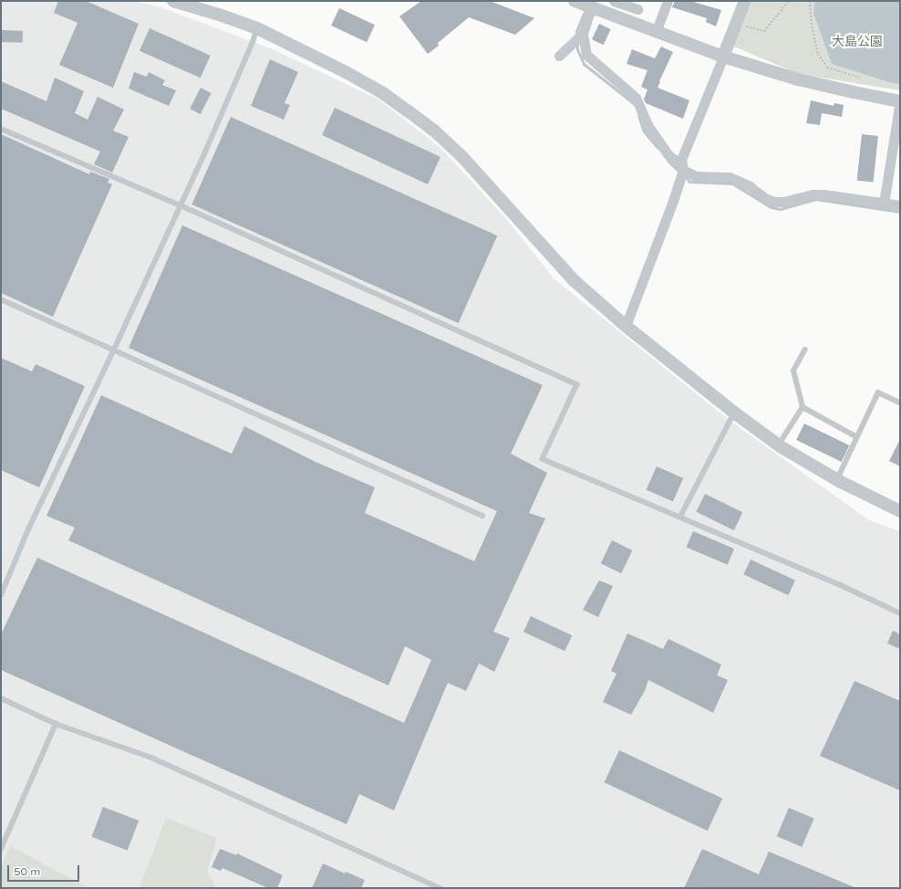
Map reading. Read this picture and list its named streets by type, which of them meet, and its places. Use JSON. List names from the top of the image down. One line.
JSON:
{"parks":["大島公園"],"scale_bar":"50 m"}
